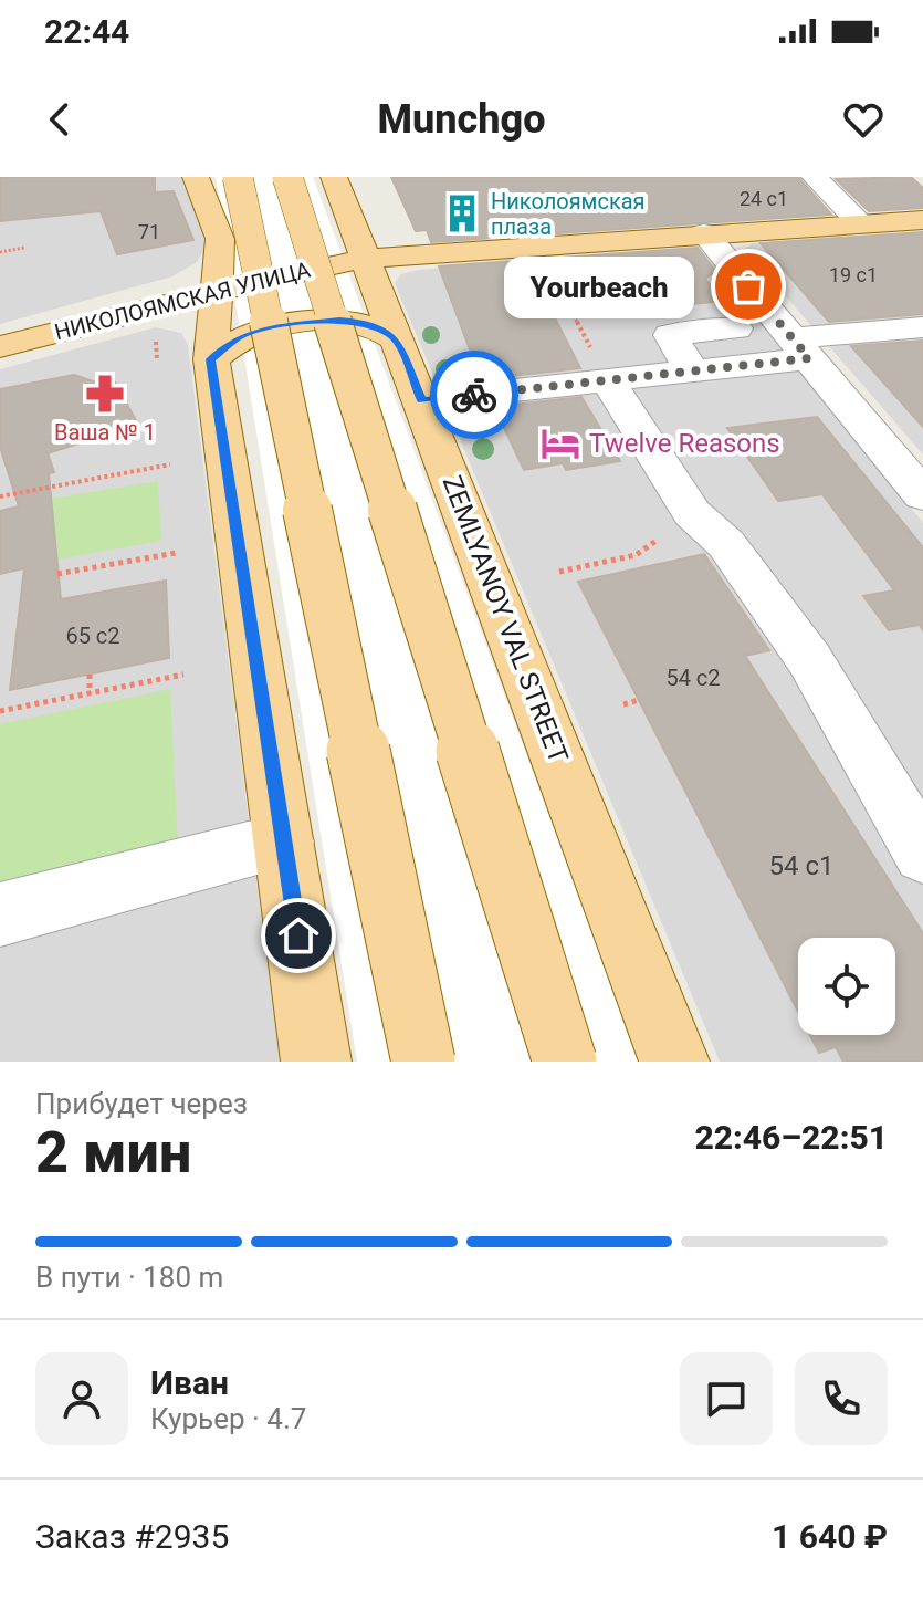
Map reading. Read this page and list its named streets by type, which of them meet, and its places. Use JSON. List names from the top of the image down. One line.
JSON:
{"streets":{"main road":["НИКОЛОЯМСКАЯ УЛИЦА","ZEMLYANOY VAL STREET"]},"crossings":[["НИКОЛОЯМСКАЯ УЛИЦА","ZEMLYANOY VAL STREET"]],"places":{"building":["Николоямская плаза"],"other":["Yourbeach"],"pharmacy":["Ваша № 1"],"hotel":["Twelve Reasons"]},"house_numbers":["24 с1","71","19 с1","65 с2","54 с2","54 с1"],"page":{"status":"22:44","header":"Munchgo","bubble":"Yourbeach","heading":["2 мин","Прибудет через","22:46–22:51"],"panel":["Иван","Курьер · 4.7","Заказ #2935","1 640 ₽"],"bar":"В пути · 180 m"}}
